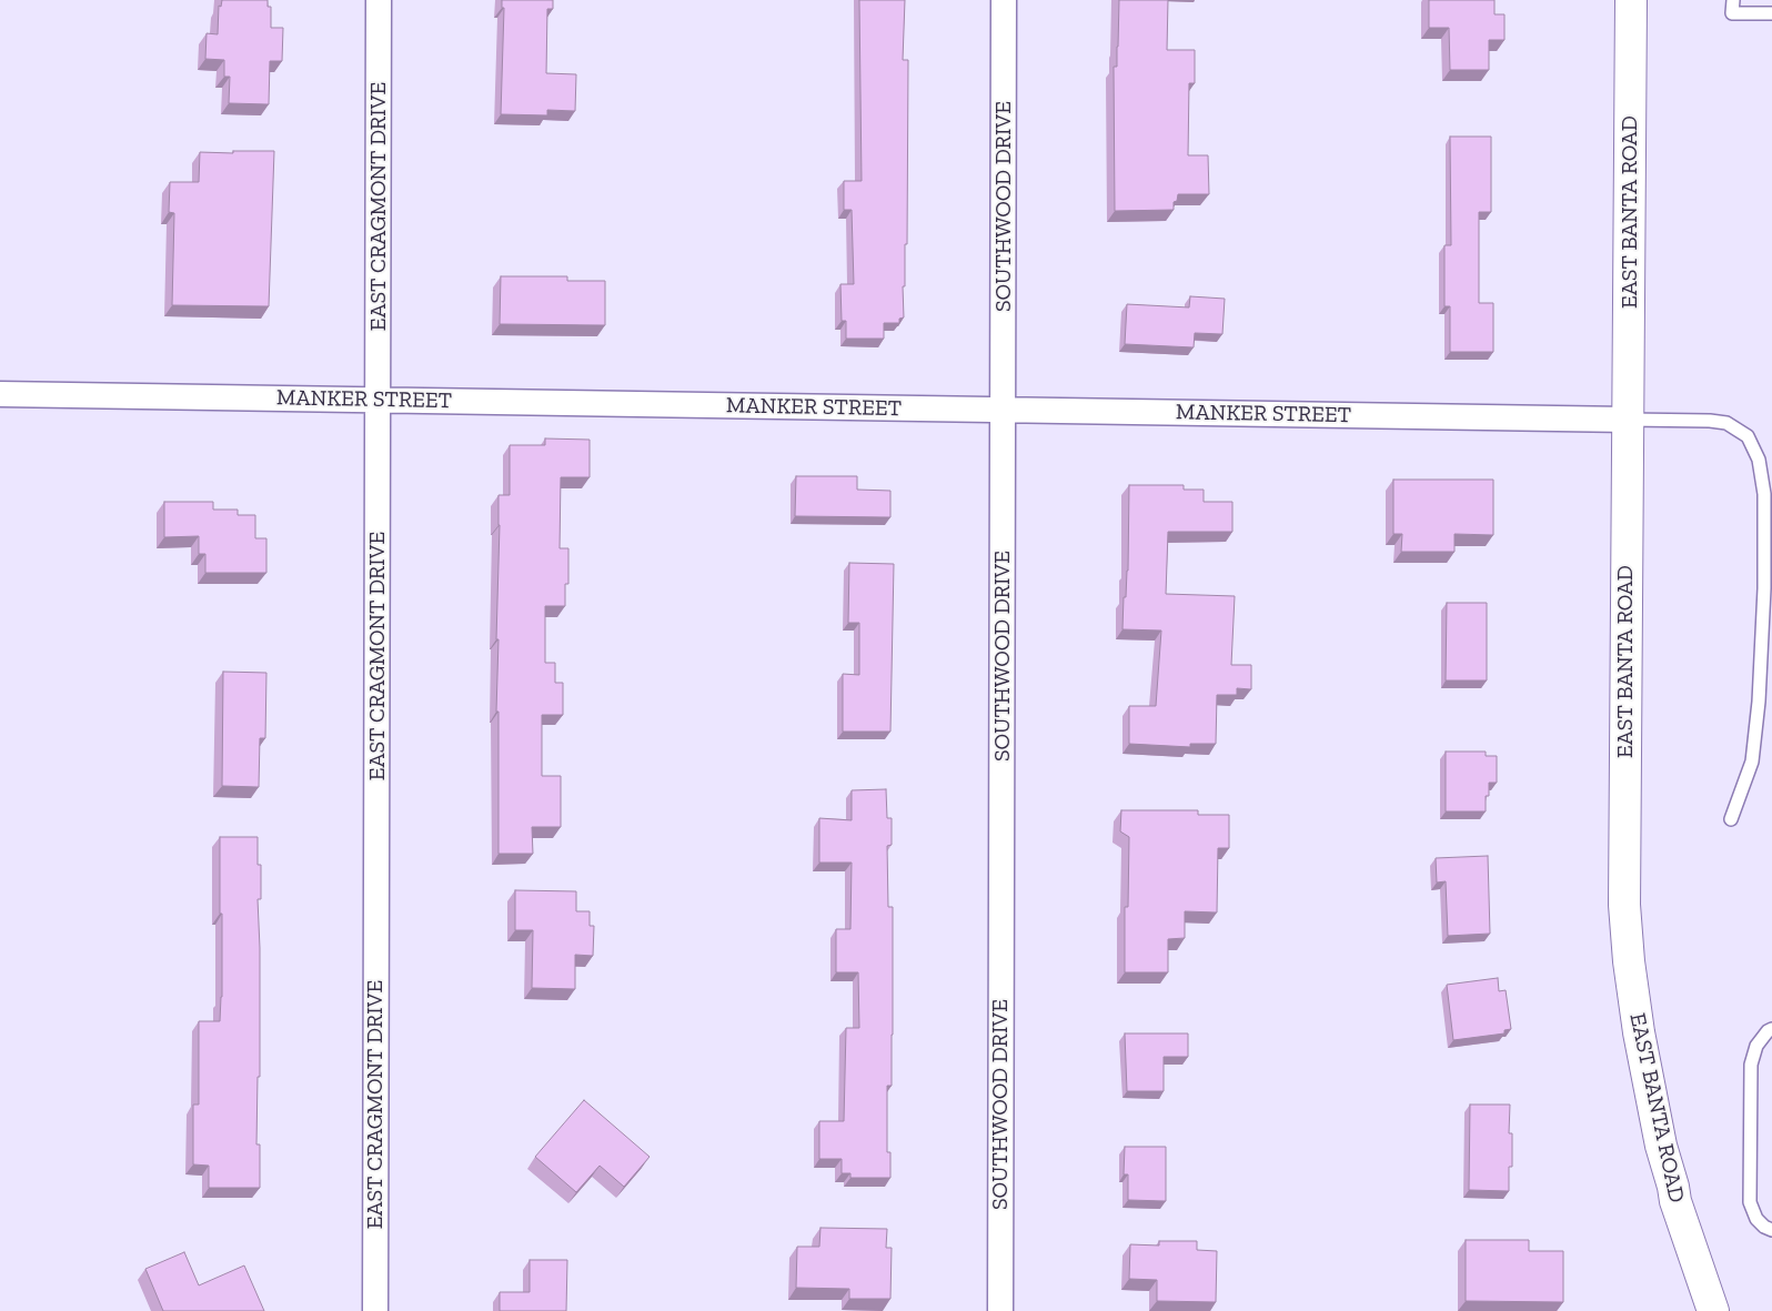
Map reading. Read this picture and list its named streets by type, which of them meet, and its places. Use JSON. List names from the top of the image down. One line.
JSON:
{"streets":{"street":["EAST CRAGMONT DRIVE","SOUTHWOOD DRIVE","EAST BANTA ROAD","MANKER STREET"]},"crossings":[["EAST CRAGMONT DRIVE","MANKER STREET"],["SOUTHWOOD DRIVE","MANKER STREET"],["EAST BANTA ROAD","MANKER STREET"]]}
